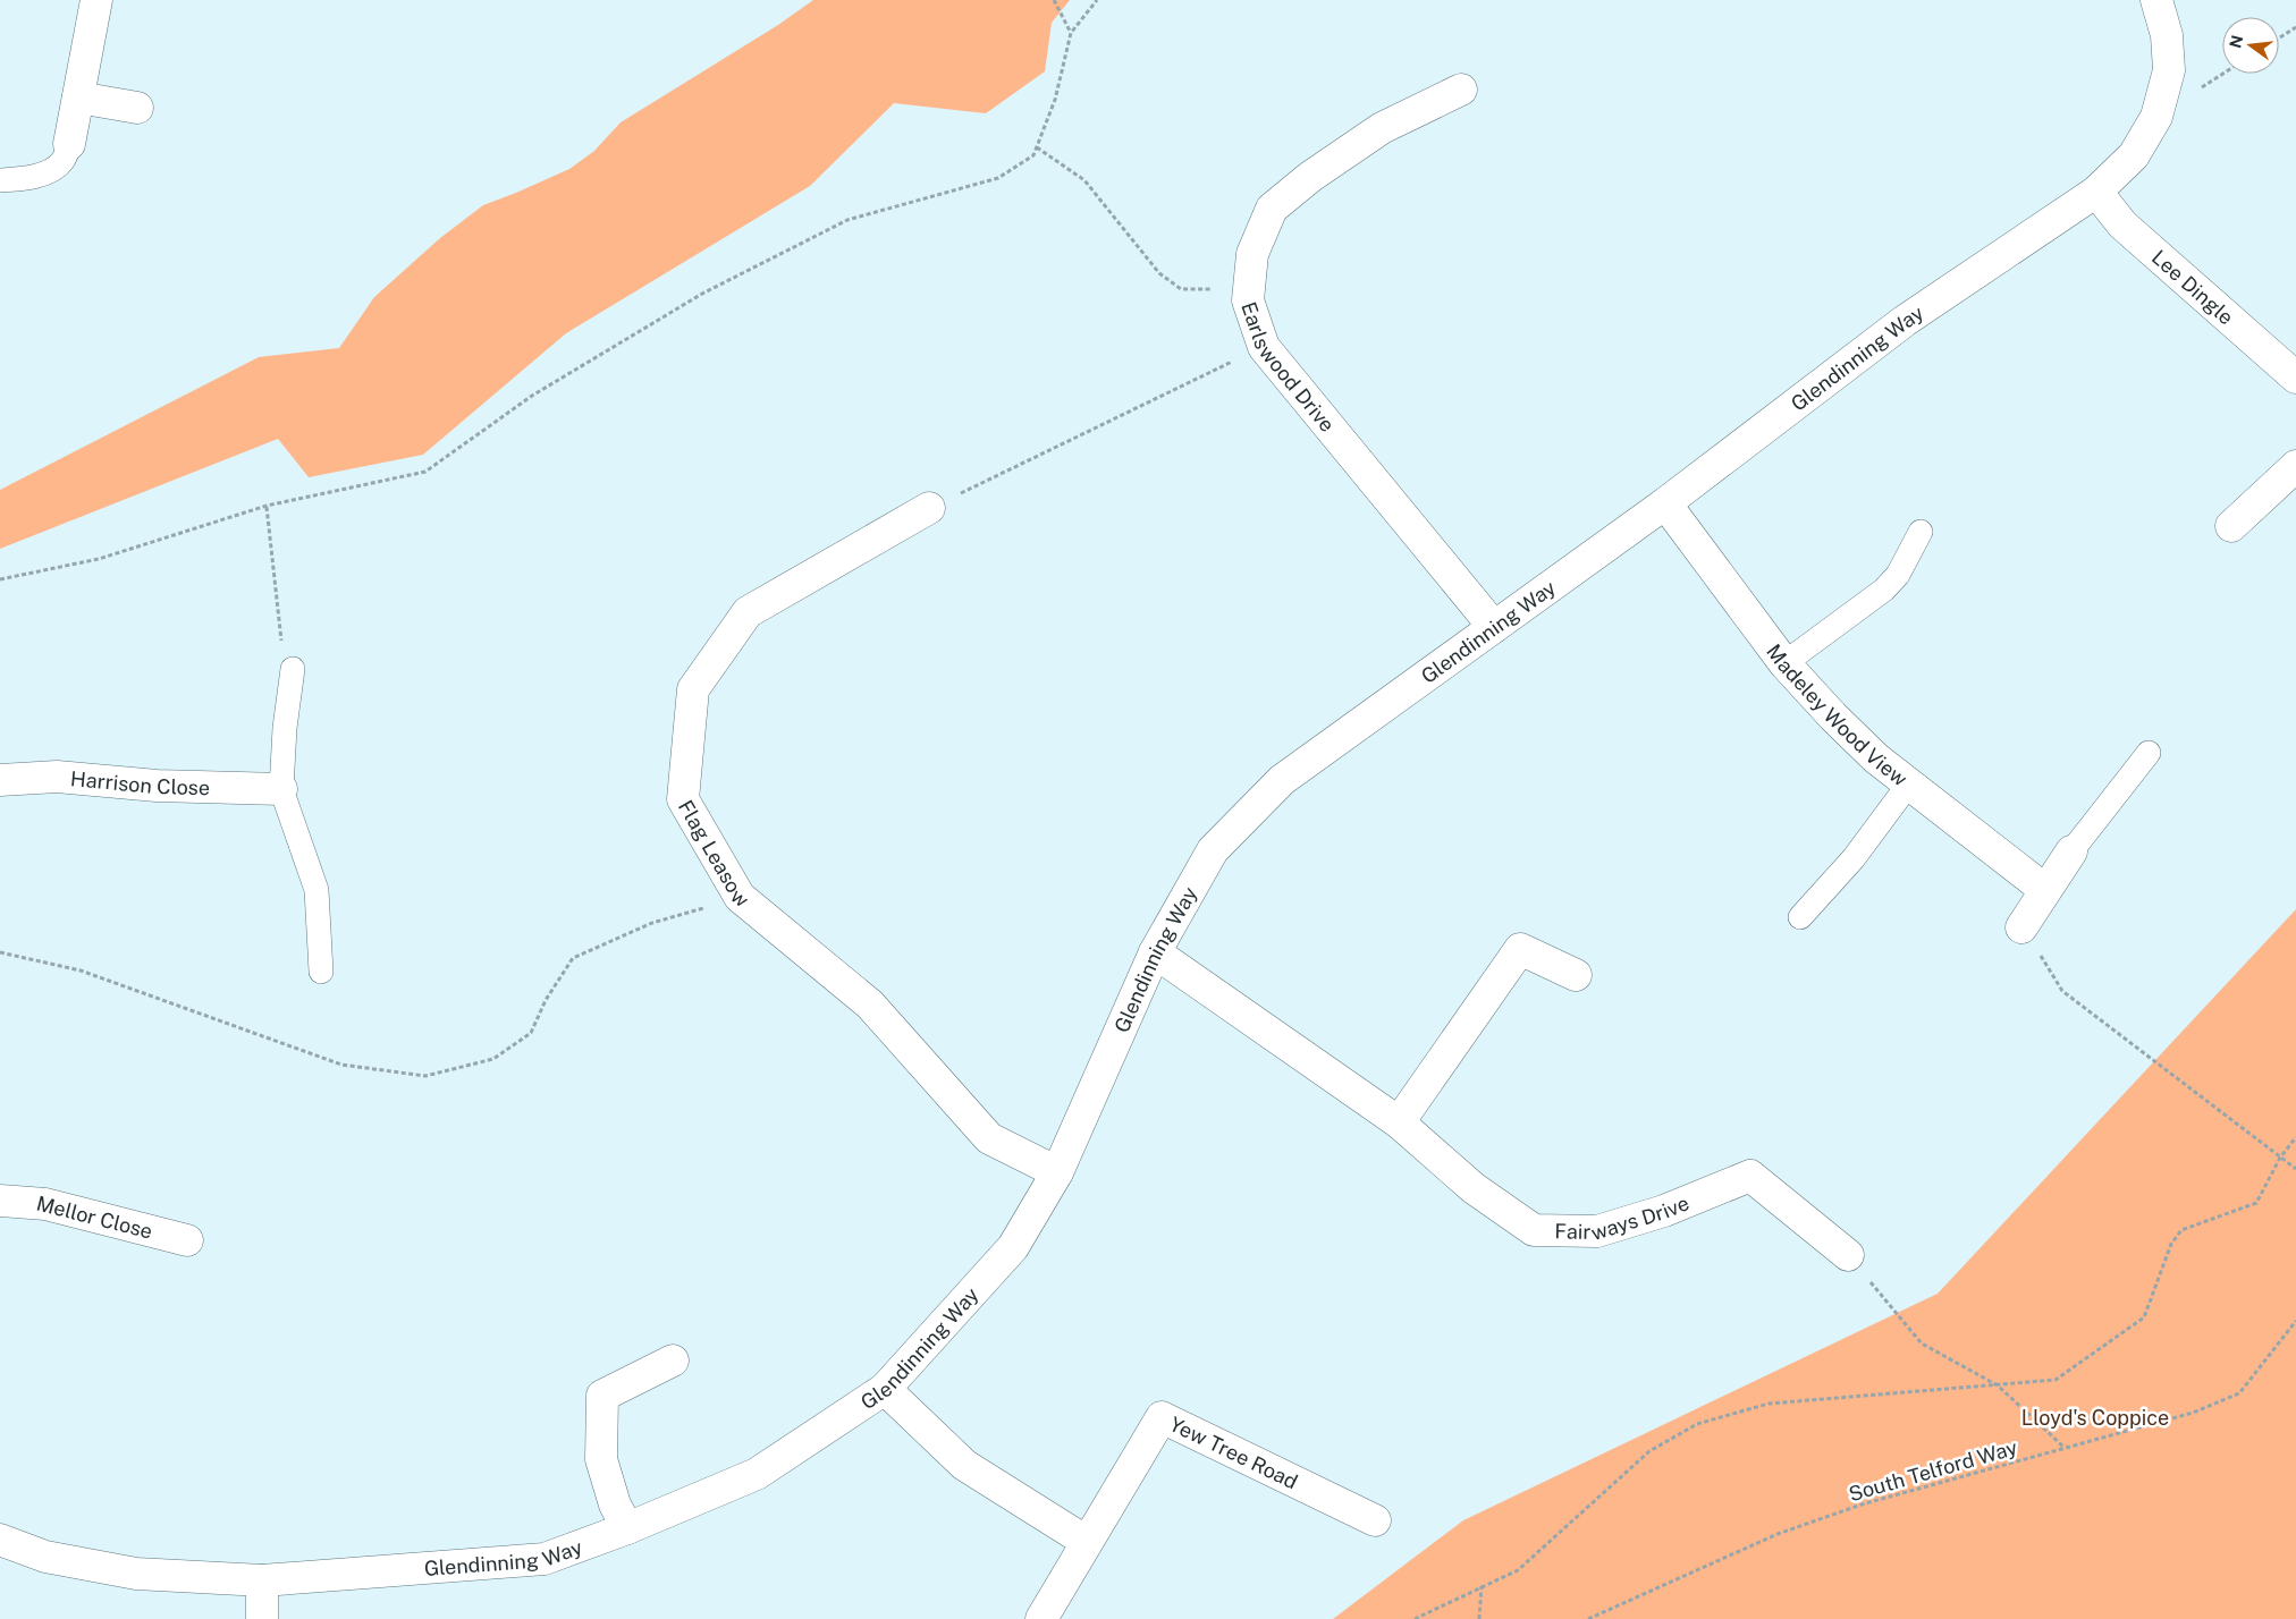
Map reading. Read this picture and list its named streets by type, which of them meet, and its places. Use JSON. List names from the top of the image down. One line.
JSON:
{"streets":{"street":["Lee Dingle","Glendinning Way","Earlswood Drive","Madeley Wood View","Harrison Close","Flag Leasow","Fairways Drive","Mellor Close","Yew Tree Road"],"path":["South Telford Way"]},"crossings":[["Lee Dingle","Glendinning Way"],["Glendinning Way","Earlswood Drive"],["Glendinning Way","Madeley Wood View"],["Glendinning Way","Flag Leasow"],["Glendinning Way","Fairways Drive"]],"parks":["Lloyd's Coppice"],"north":"left"}
